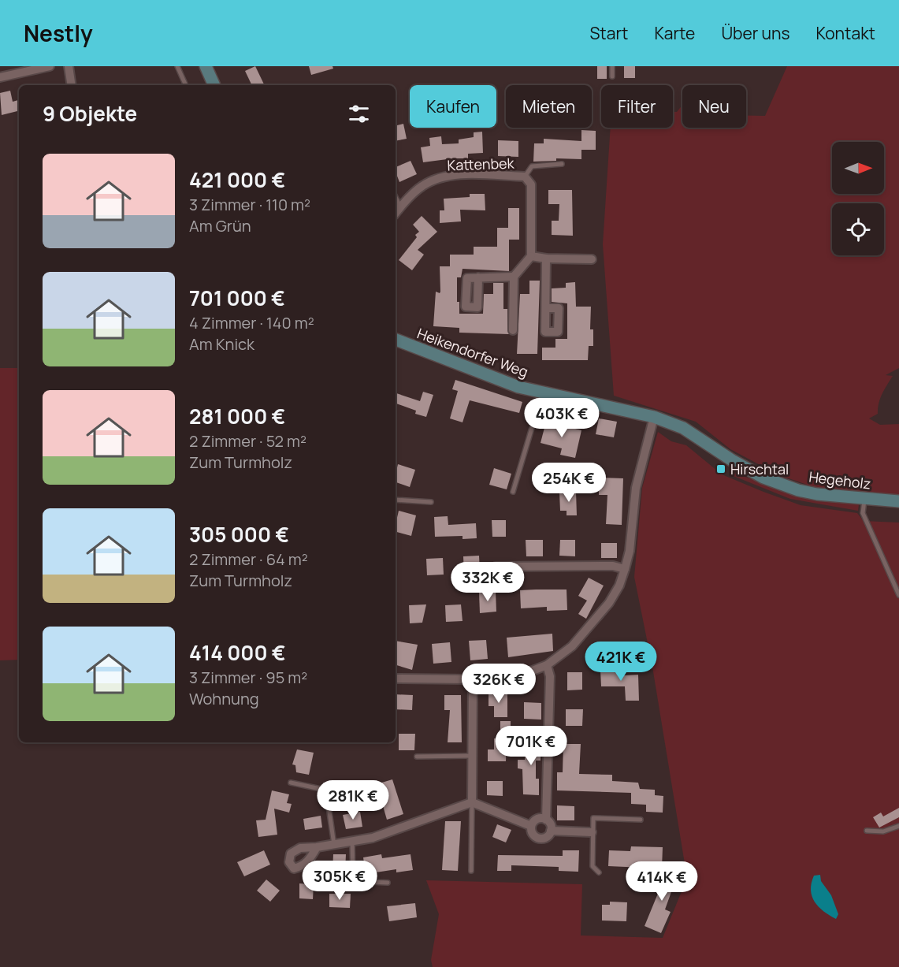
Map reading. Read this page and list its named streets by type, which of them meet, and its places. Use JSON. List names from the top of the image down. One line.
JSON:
{"streets":{"street":["Kattenbek","Heikendorfer Weg","Hegeholz"]},"crossings":[["Heikendorfer Weg","Hegeholz"]],"places":{"transit":["Hirschtal"]},"north":"right","page":{"header":"Nestly","nav":["Start","Karte","Über uns","Kontakt"],"chip":["Kaufen","Mieten","Filter","Neu"],"heading":"9 Objekte","list":[{"name":"421 000 €","note":"3 Zimmer · 110 m² · Am Grün"},{"name":"701 000 €","note":"4 Zimmer · 140 m² · Am Knick"},{"name":"281 000 €","note":"2 Zimmer · 52 m² · Zum Turmholz"},{"name":"305 000 €","note":"2 Zimmer · 64 m² · Zum Turmholz"},{"name":"414 000 €","note":"3 Zimmer · 95 m² · Wohnung"}],"price":["403K €","254K €","332K €","421K €","326K €","701K €","281K €","305K €","414K €"]}}
